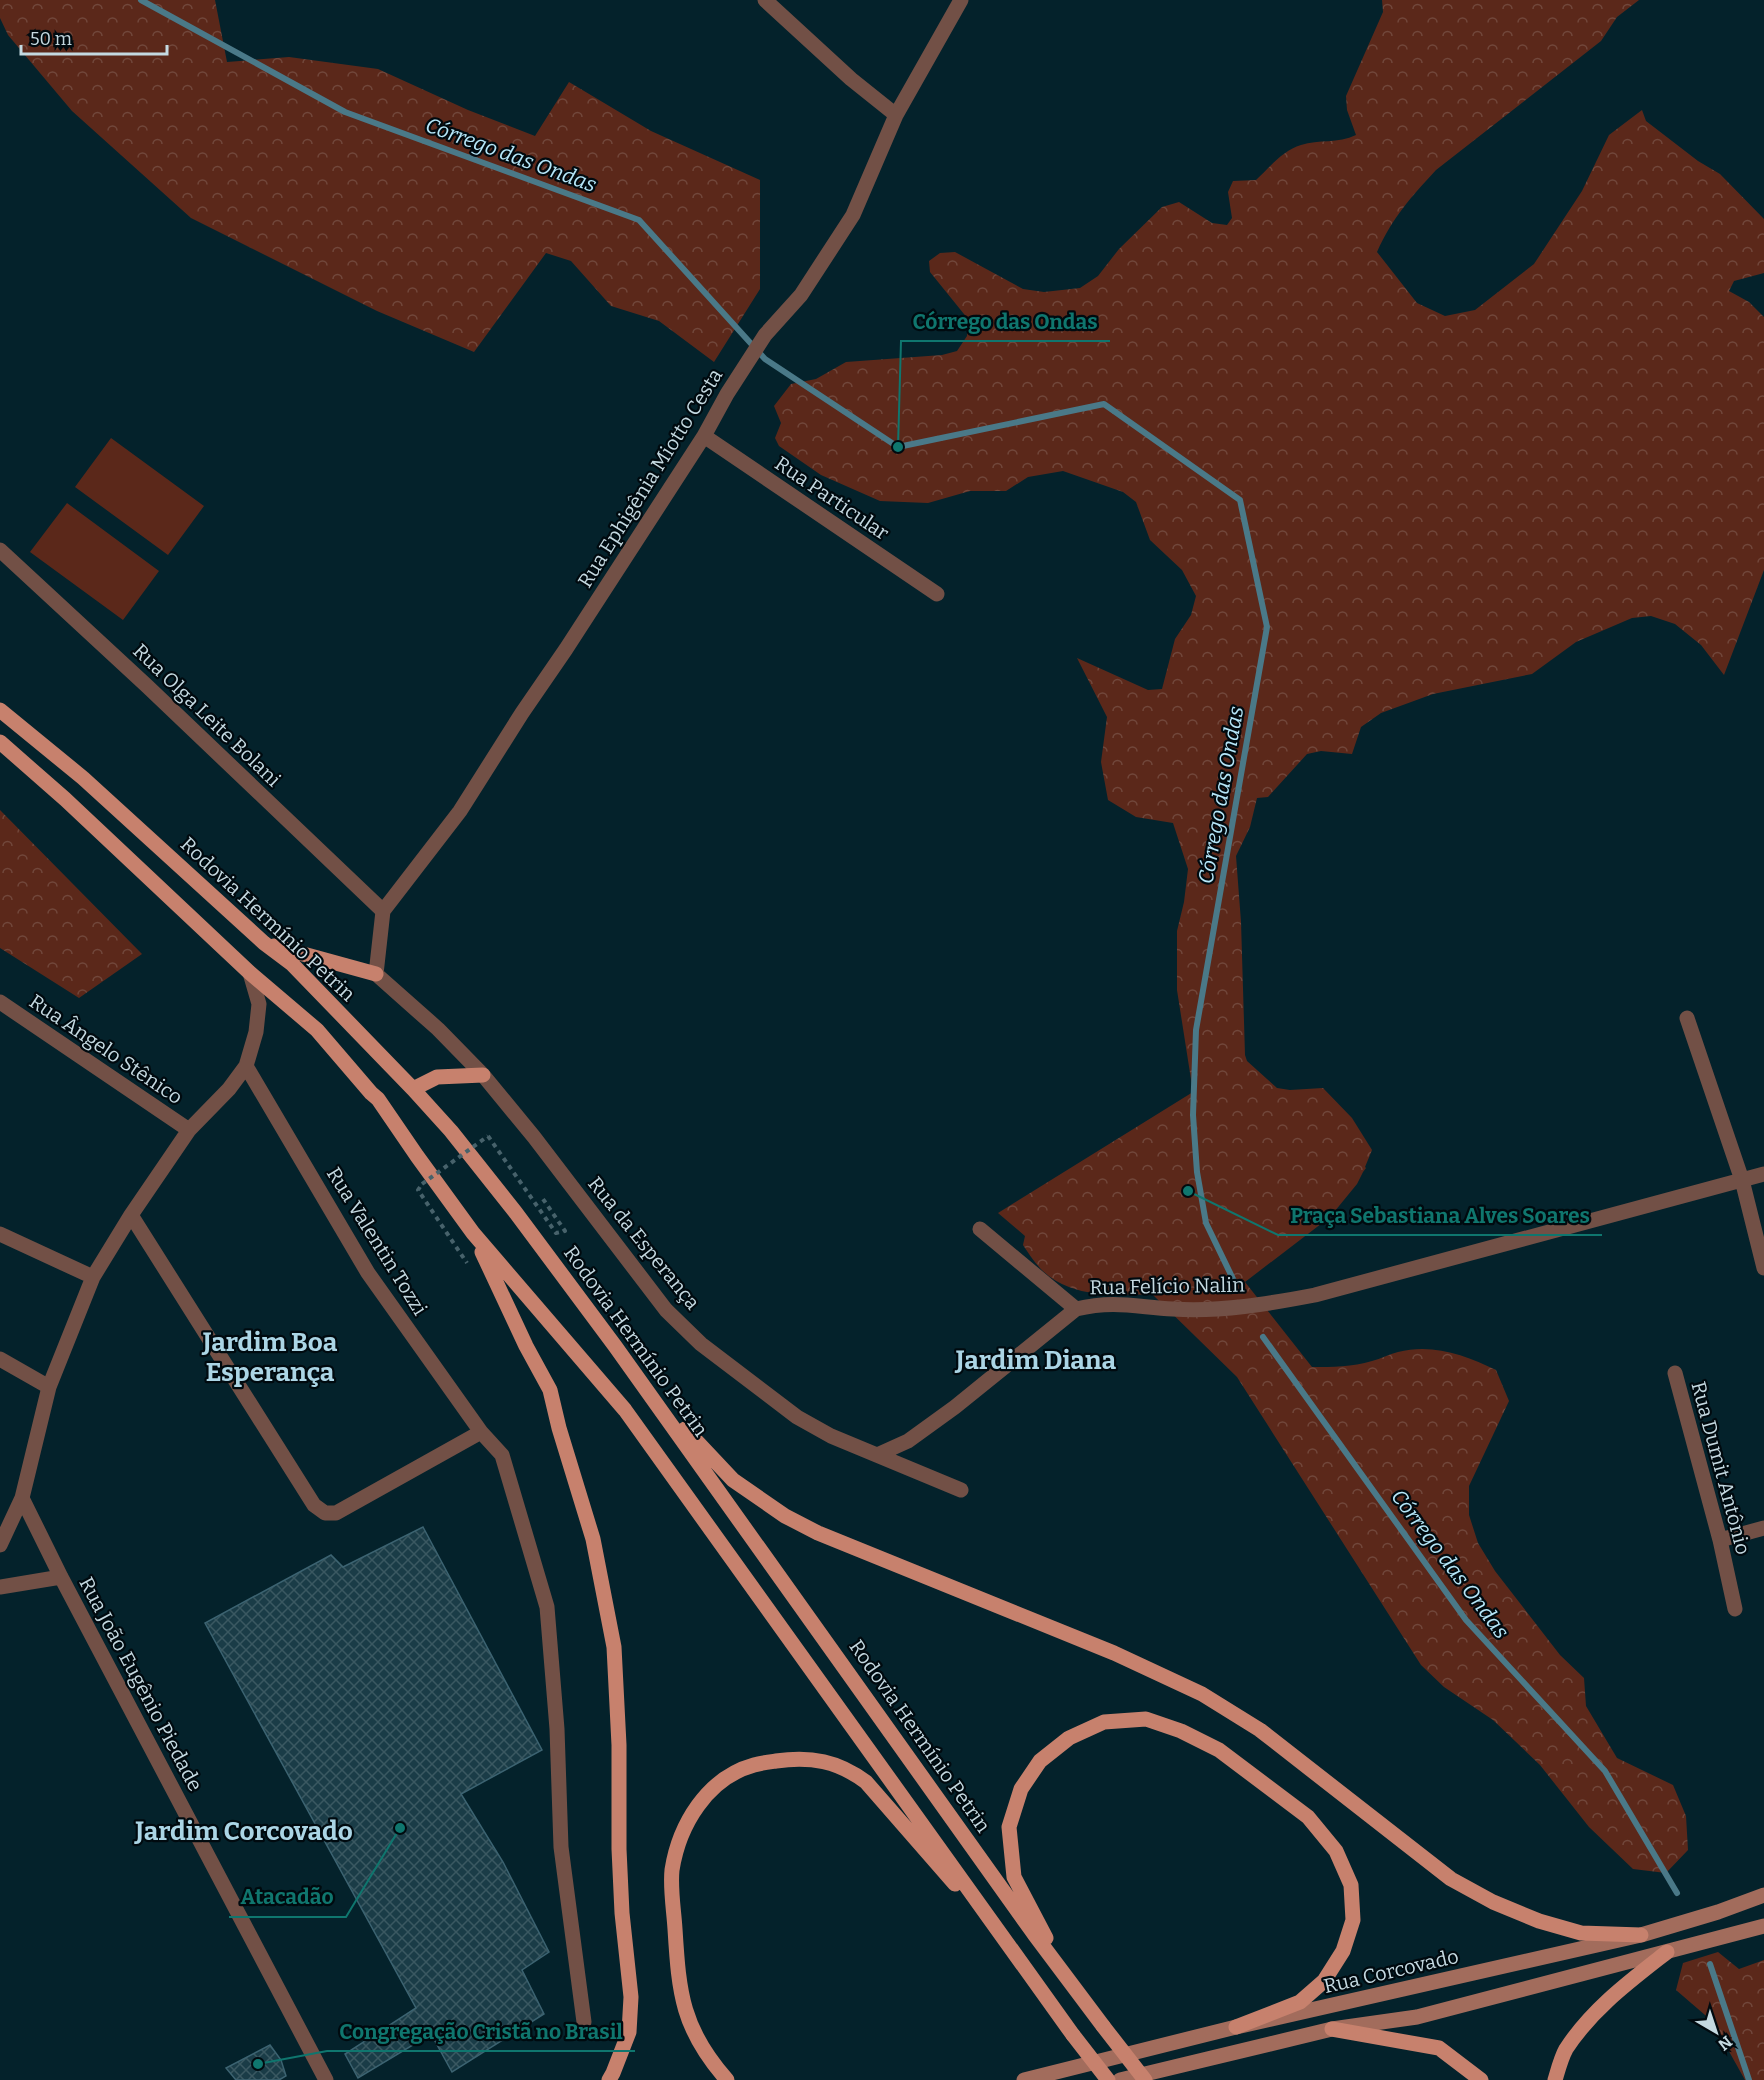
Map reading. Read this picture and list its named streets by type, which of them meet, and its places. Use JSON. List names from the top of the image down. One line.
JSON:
{"streets":{"main road":["Rodovia Hermínio Petrin"],"street":["Rua Ephigênia Miotto Cesta","Rua Particular","Rua Olga Leite Bolani","Rua Ângelo Stênico","Rua Valentin Tozzi","Rua da Esperança","Rua Felício Nalin","Rua Dumit Antônio","Rua João Eugênio Piedade","Rua Corcovado"]},"crossings":[["Rua Ephigênia Miotto Cesta","Rua Particular"],["Rua Ephigênia Miotto Cesta","Rua Olga Leite Bolani"]],"districts":["Jardim Boa Esperança","Jardim Diana","Jardim Corcovado"],"water":["Córrego das Ondas"],"places":["Córrego das Ondas","Praça Sebastiana Alves Soares","Atacadão","Congregação Cristã no Brasil"],"scale_bar":"50 m","north":"bottom right"}
